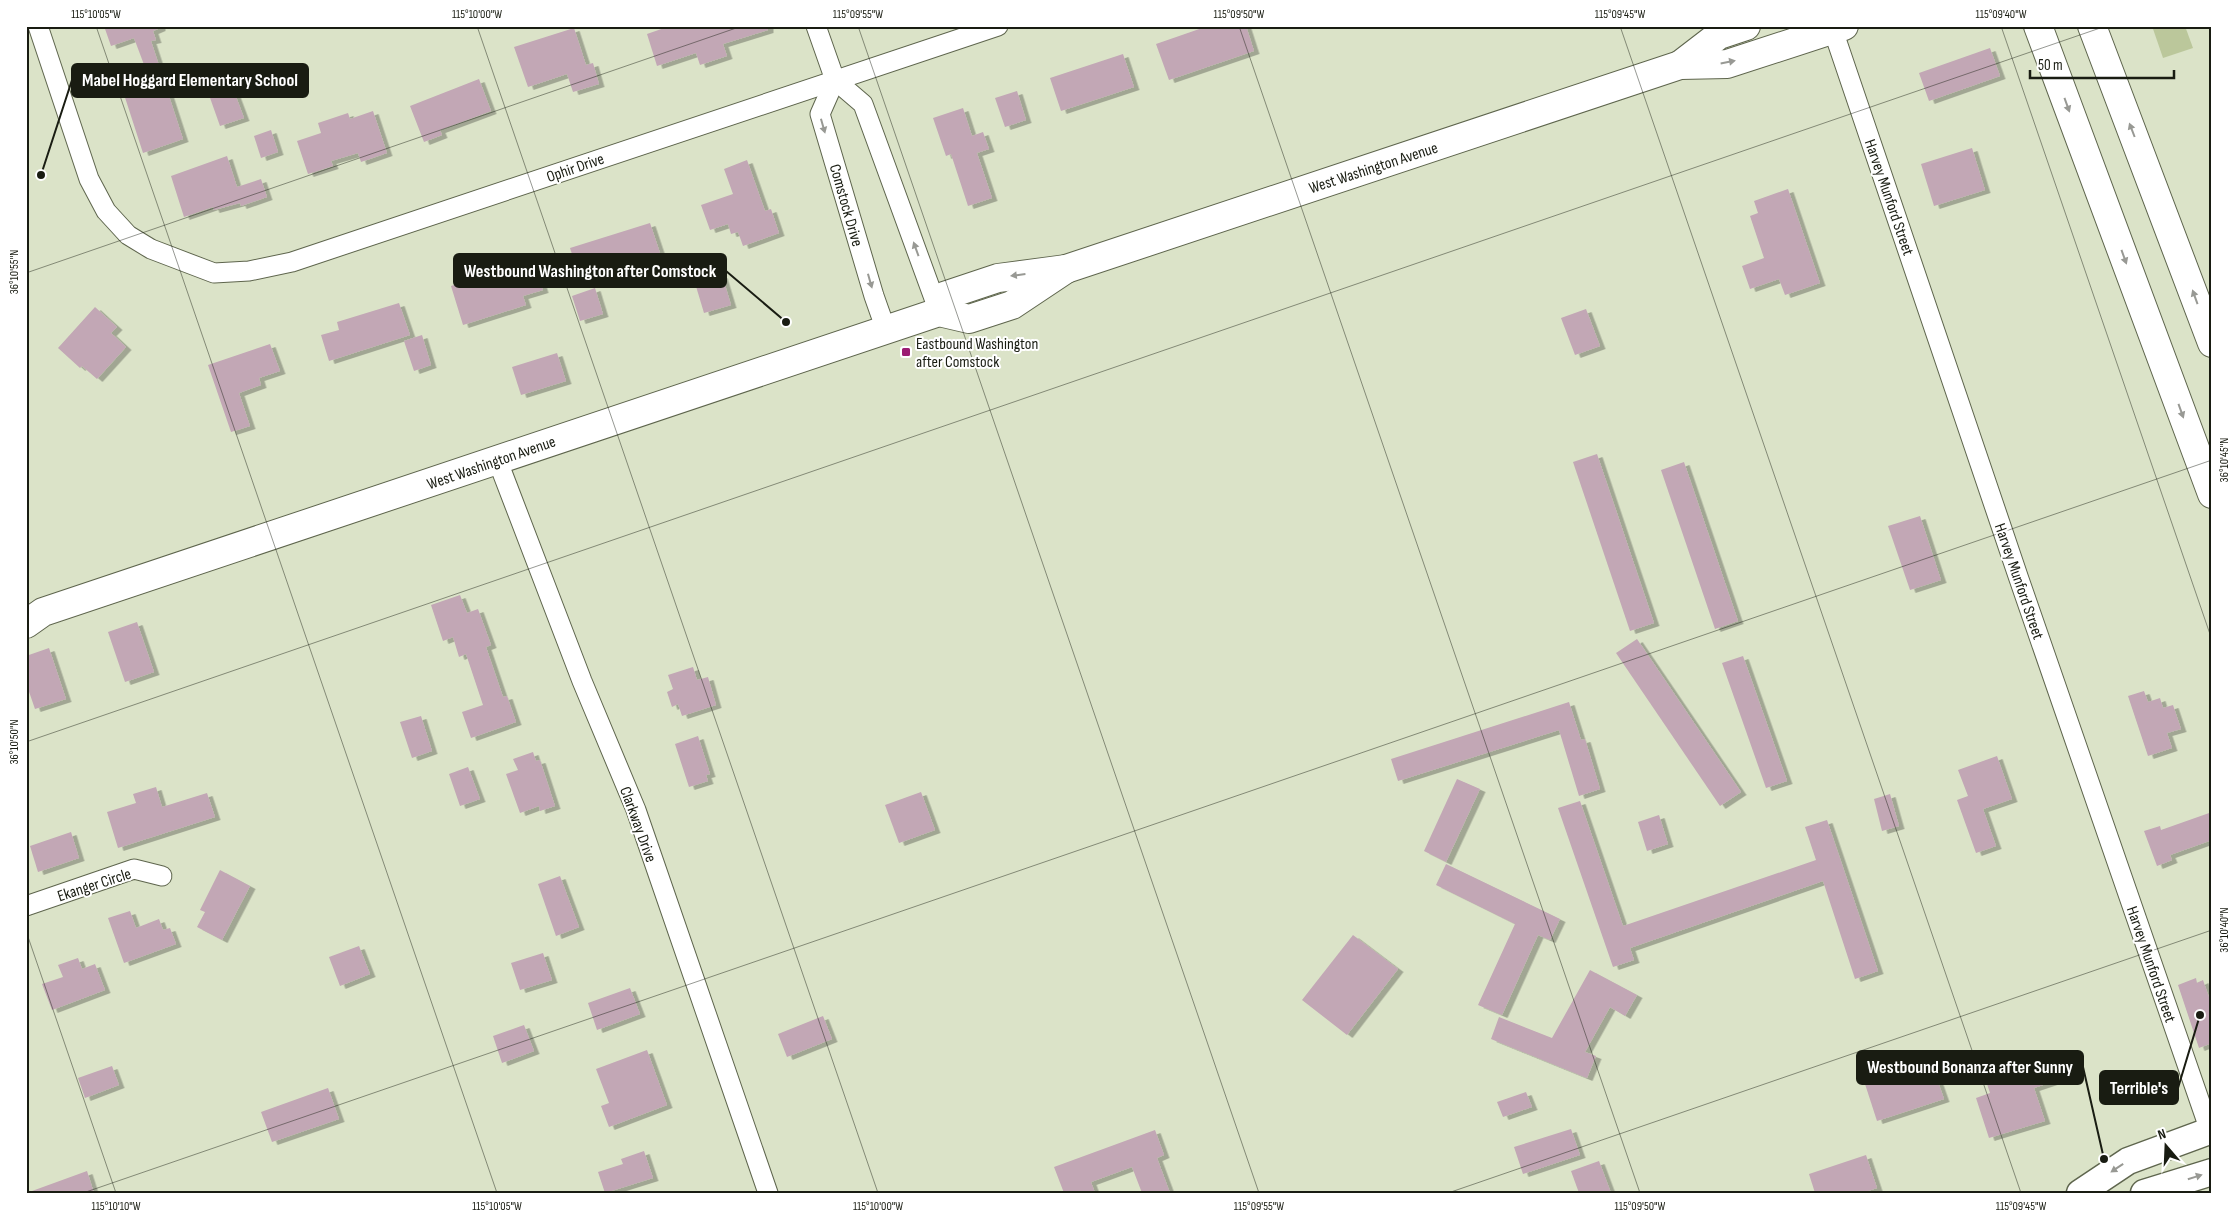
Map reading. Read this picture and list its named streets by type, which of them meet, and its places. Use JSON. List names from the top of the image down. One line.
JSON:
{"streets":{"main road":["West Washington Avenue"],"street":["Ophir Drive","Harvey Munford Street","Comstock Drive","Clarkway Drive","Ekanger Circle"]},"crossings":[["Ophir Drive","Comstock Drive"],["West Washington Avenue","Harvey Munford Street"],["West Washington Avenue","Comstock Drive"],["West Washington Avenue","Clarkway Drive"]],"places":{"other":["Mabel Hoggard Elementary School","Westbound Washington after Comstock","Terrible's","Westbound Bonanza after Sunny"],"transit":["Eastbound Washington after Comstock"]},"scale_bar":"50 m","north":"top","coordinates":["115°10'05\"W","115°10'00\"W","115°09'55\"W","115°09'50\"W","115°09'45\"W","115°09'40\"W","36°10'55\"N","36°10'45\"N","36°10'50\"N","36°10'40\"N","115°10'10\"W"]}
